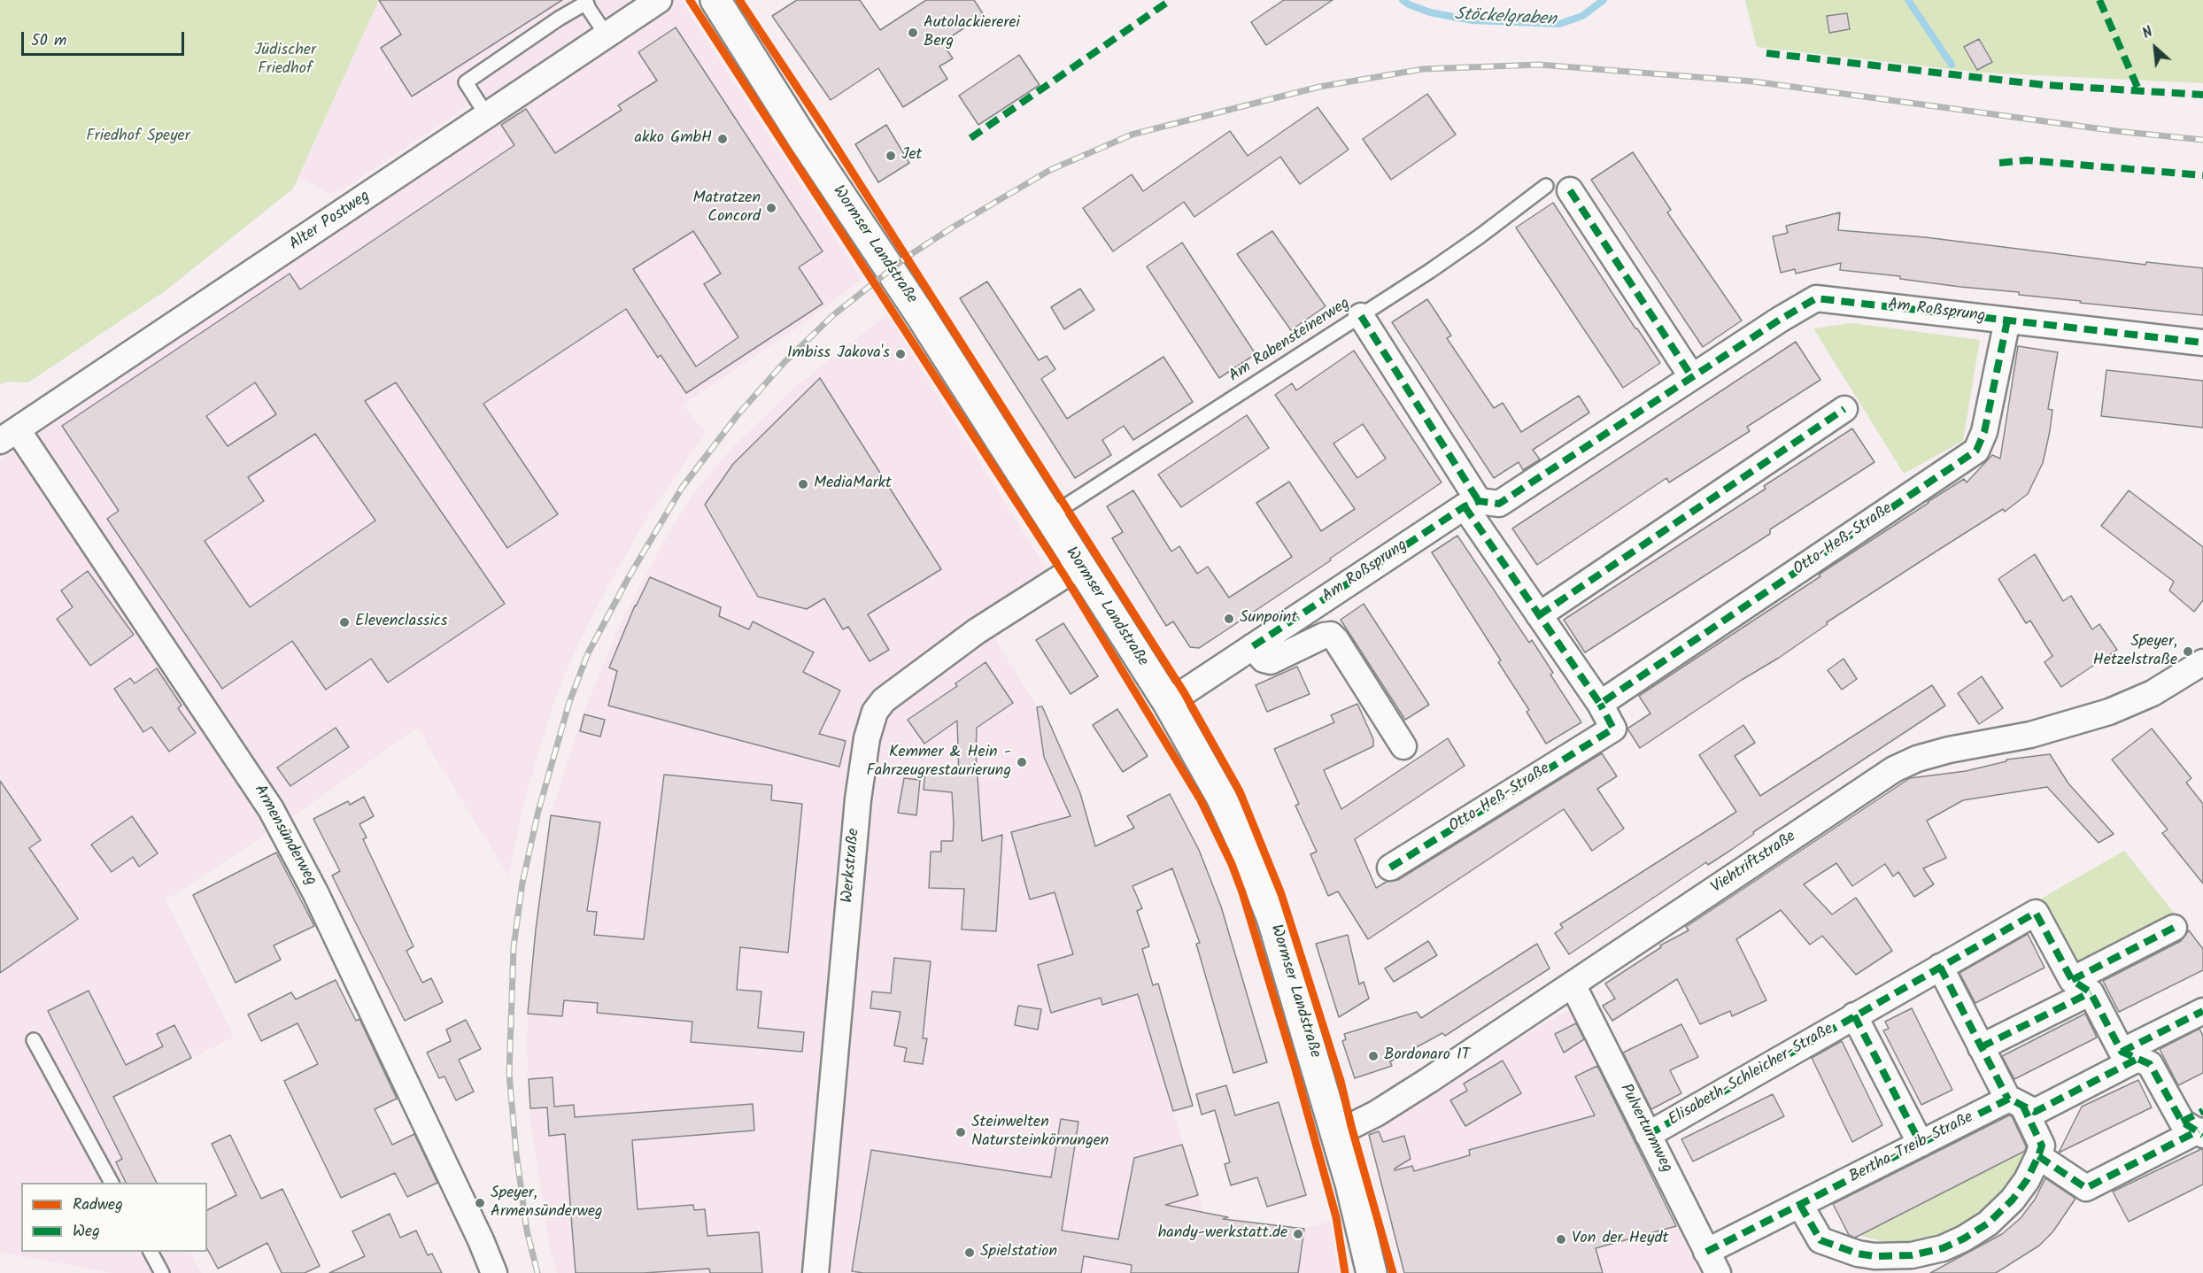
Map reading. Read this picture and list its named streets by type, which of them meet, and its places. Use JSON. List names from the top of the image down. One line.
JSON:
{"streets":{"main road":["Wormser Landstraße"],"street":["Alter Postweg","Am Roßsprung","Otto-Heß-Straße","Armensünderweg","Viehtriftstraße","Werkstraße","Elisabeth-Schleicher-Straße","Pulverturmweg","Bertha-Treib-Straße"],"lane":["Am Rabensteinerweg"]},"crossings":[["Alter Postweg","Armensünderweg"],["Wormser Landstraße","Am Roßsprung"],["Wormser Landstraße","Am Rabensteinerweg"],["Wormser Landstraße","Viehtriftstraße"],["Wormser Landstraße","Werkstraße"],["Am Roßsprung","Otto-Heß-Straße"],["Viehtriftstraße","Pulverturmweg"],["Elisabeth-Schleicher-Straße","Pulverturmweg"],["Pulverturmweg","Bertha-Treib-Straße"]],"water":["Stöckelgraben"],"parks":["Jüdischer Friedhof","Friedhof Speyer"],"places":["Autolackiererei Berg","akko GmbH","Jet","Matratzen Concord","Imbiss Jakova's","MediaMarkt","Sunpoint","Elevenclassics","Speyer, Hetzelstraße","Kemmer & Hein - Fahrzeugrestaurierung","Bordonaro IT","Steinwelten Natursteinkörnungen","Speyer, Armensünderweg","handy-werkstatt.de","Von der Heydt","Spielstation"],"legend":["Radweg","Weg"],"scale_bar":"50 m","north":"top left"}
